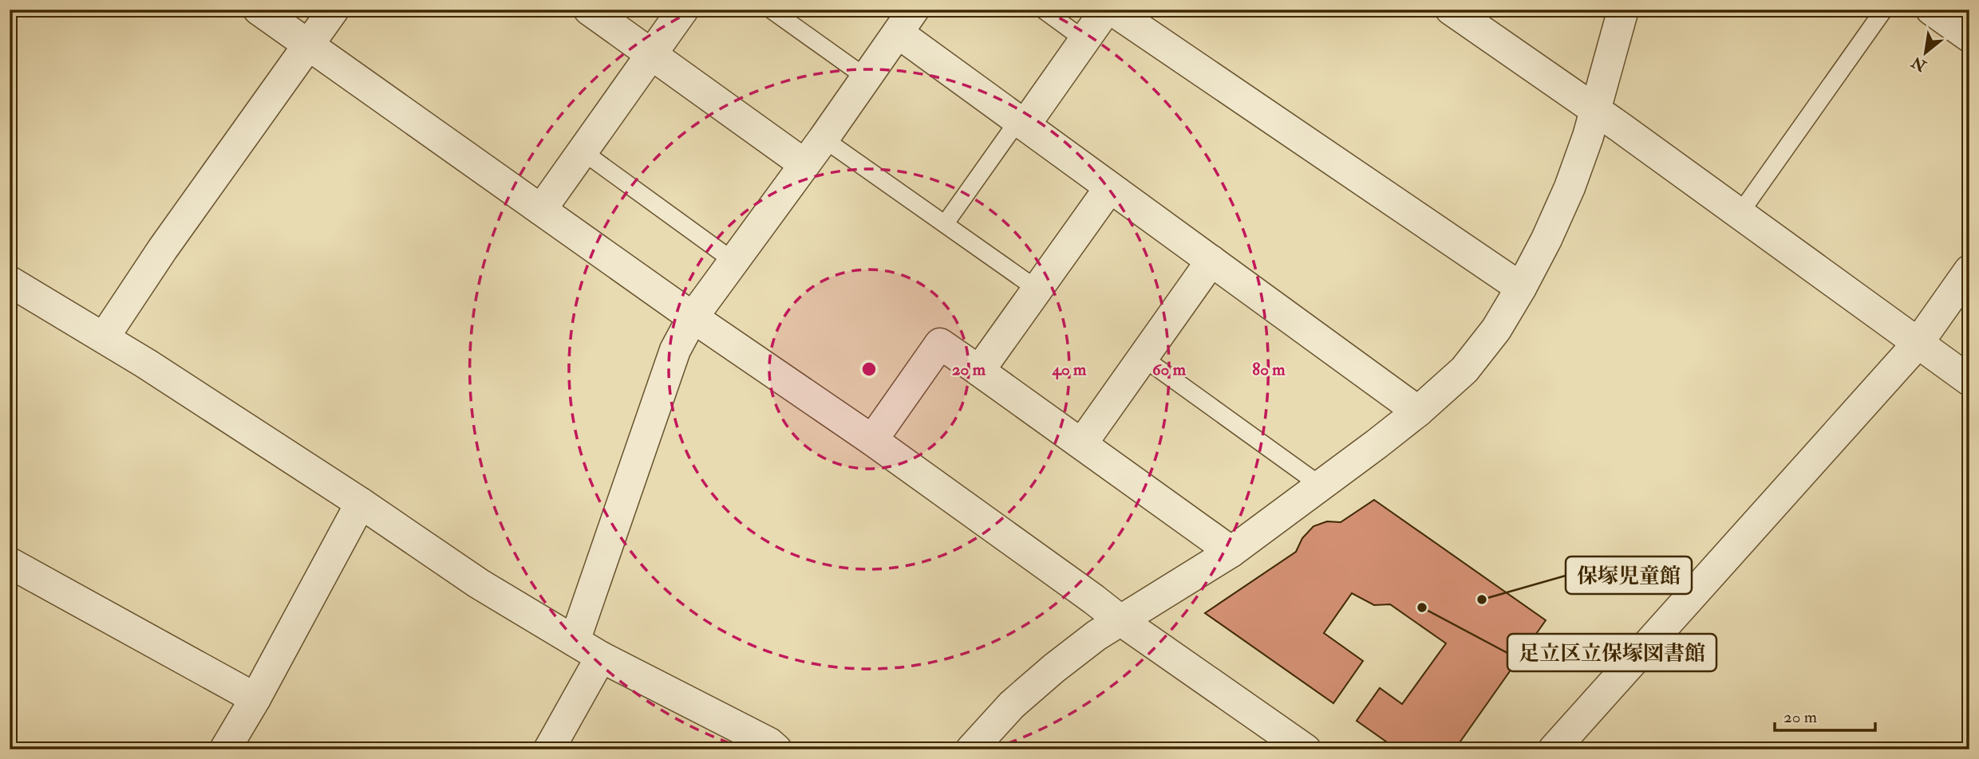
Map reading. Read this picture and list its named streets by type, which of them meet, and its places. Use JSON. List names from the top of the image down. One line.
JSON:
{"places":["保塚児童館","足立区立保塚図書館"],"scale_bar":"20 m","north":"bottom left","rings":["20 m","40 m","60 m","80 m"]}
